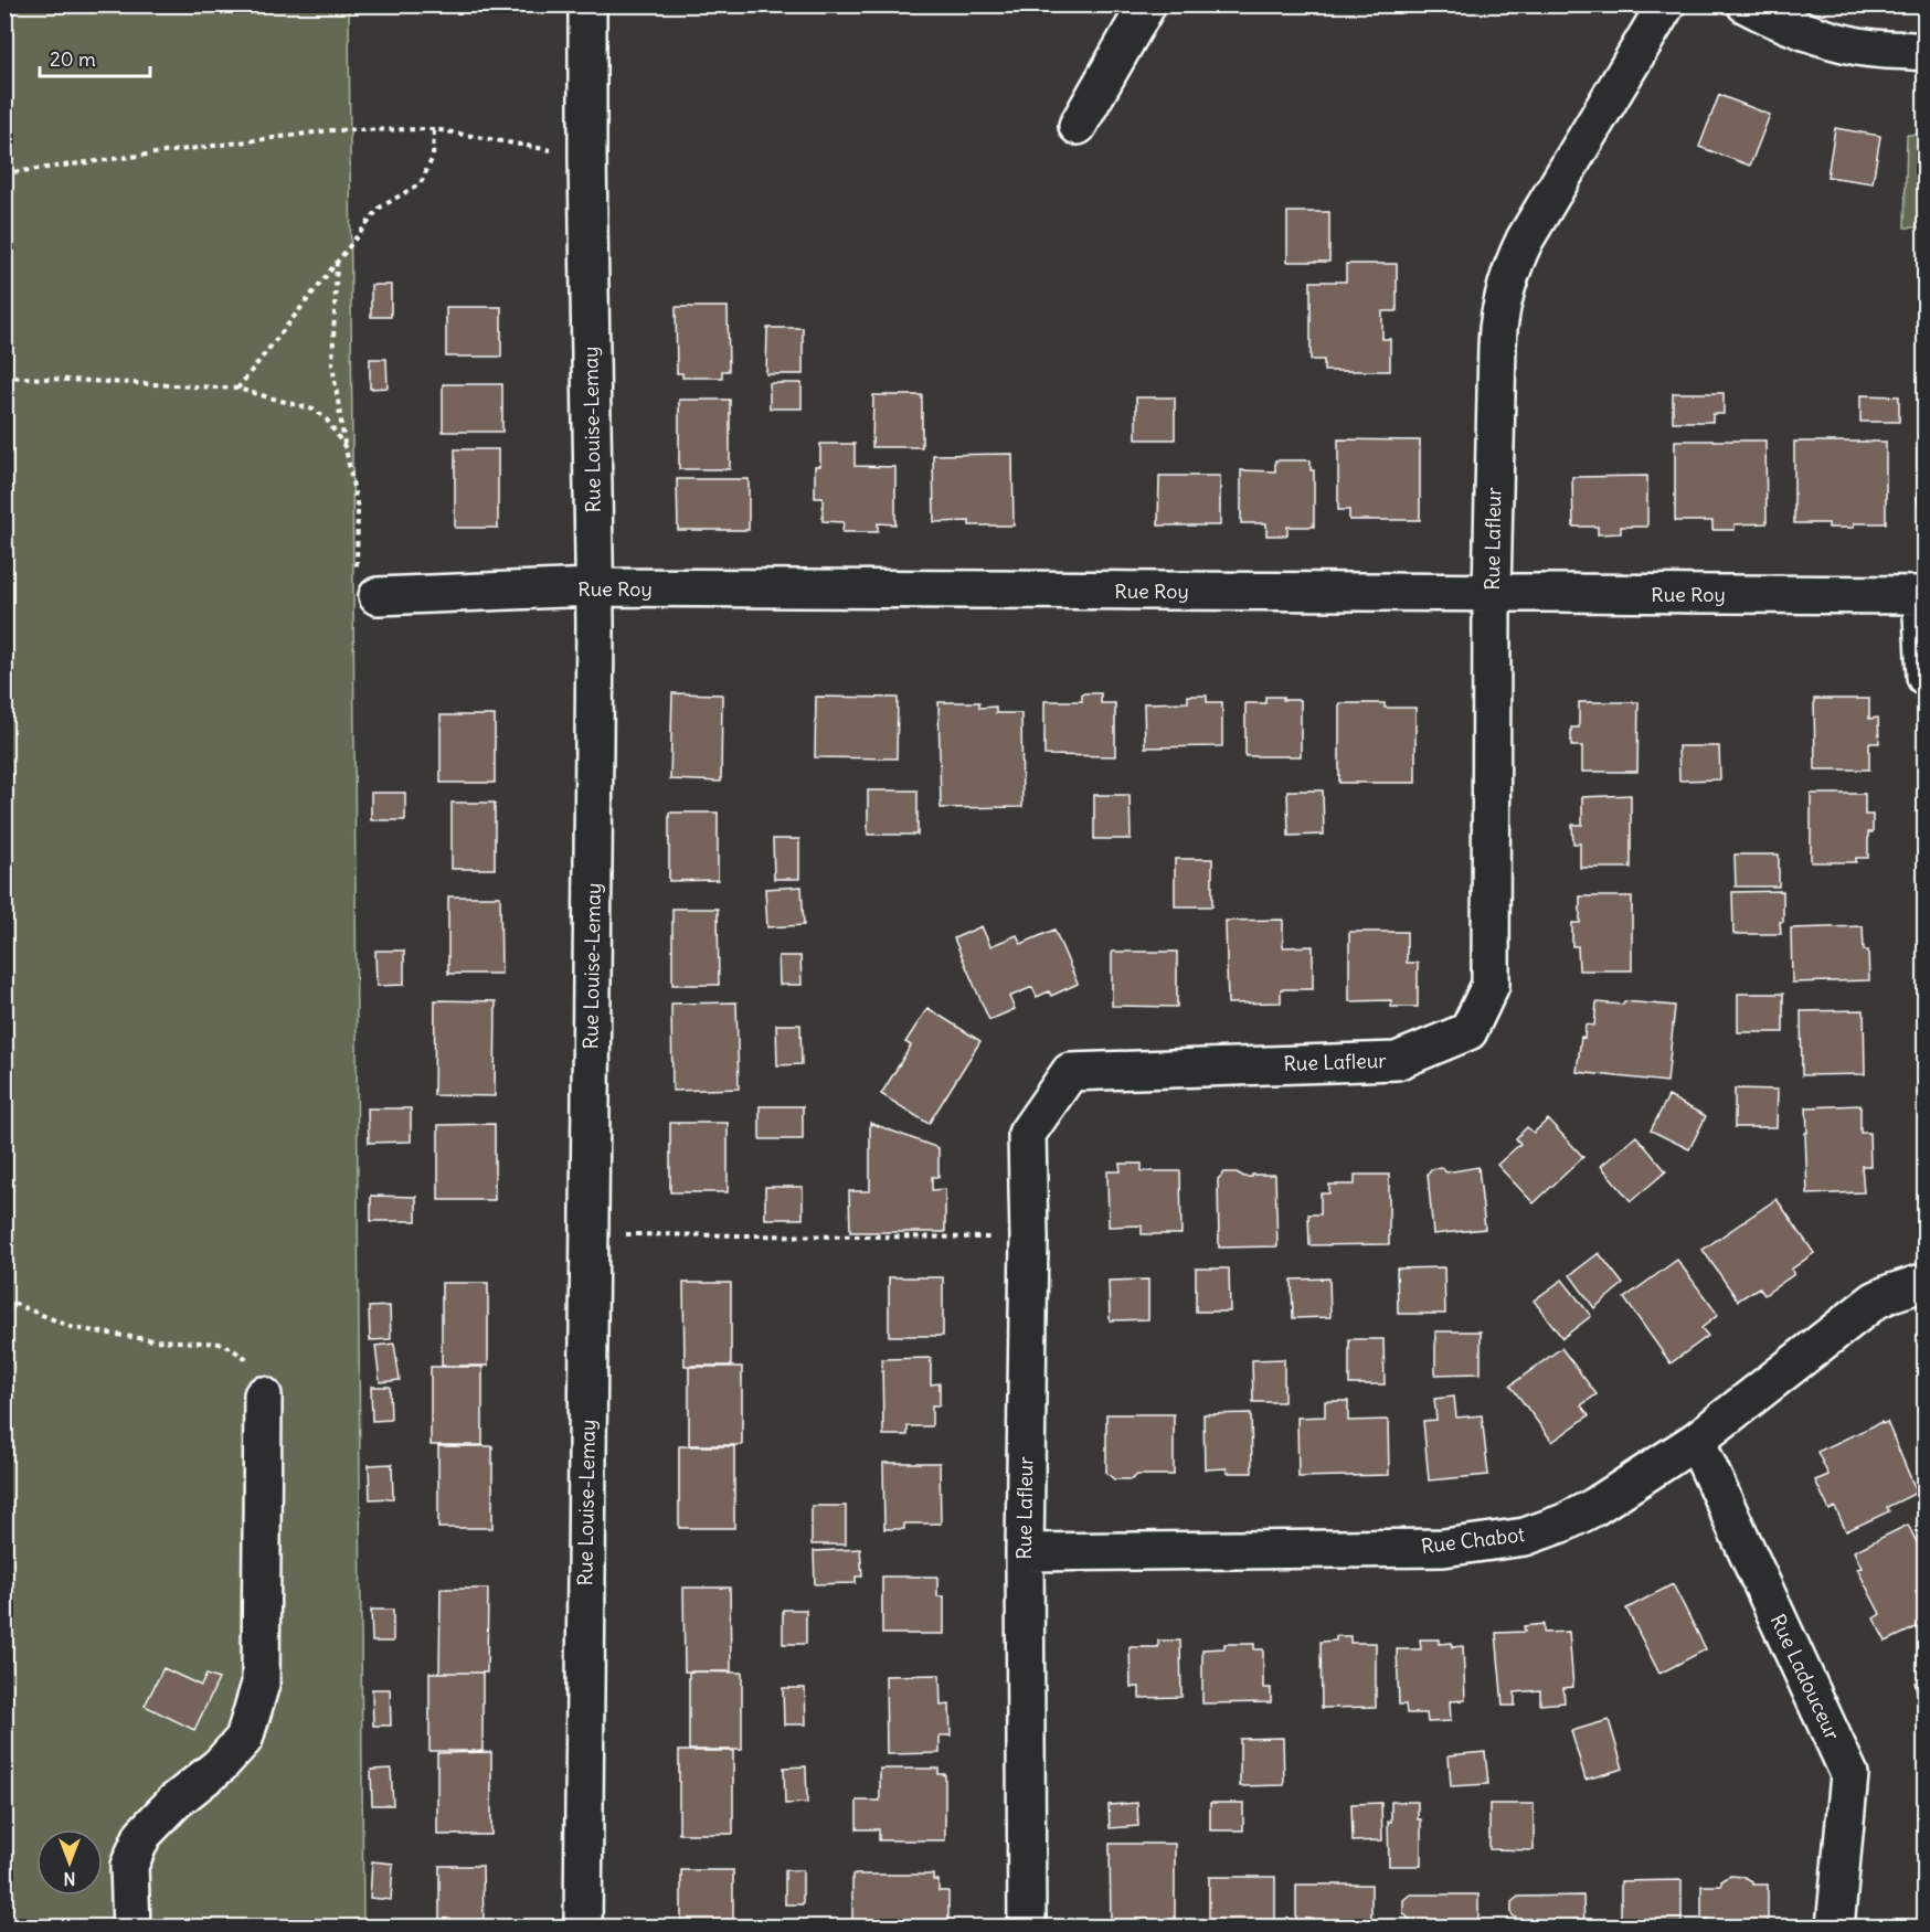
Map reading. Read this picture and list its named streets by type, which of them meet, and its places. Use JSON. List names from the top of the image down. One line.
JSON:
{"streets":{"street":["Rue Louise-Lemay","Rue Lafleur","Rue Roy","Rue Chabot","Rue Ladouceur"]},"crossings":[["Rue Louise-Lemay","Rue Roy"],["Rue Lafleur","Rue Roy"],["Rue Lafleur","Rue Chabot"],["Rue Chabot","Rue Ladouceur"]],"scale_bar":"20 m","north":"bottom"}
